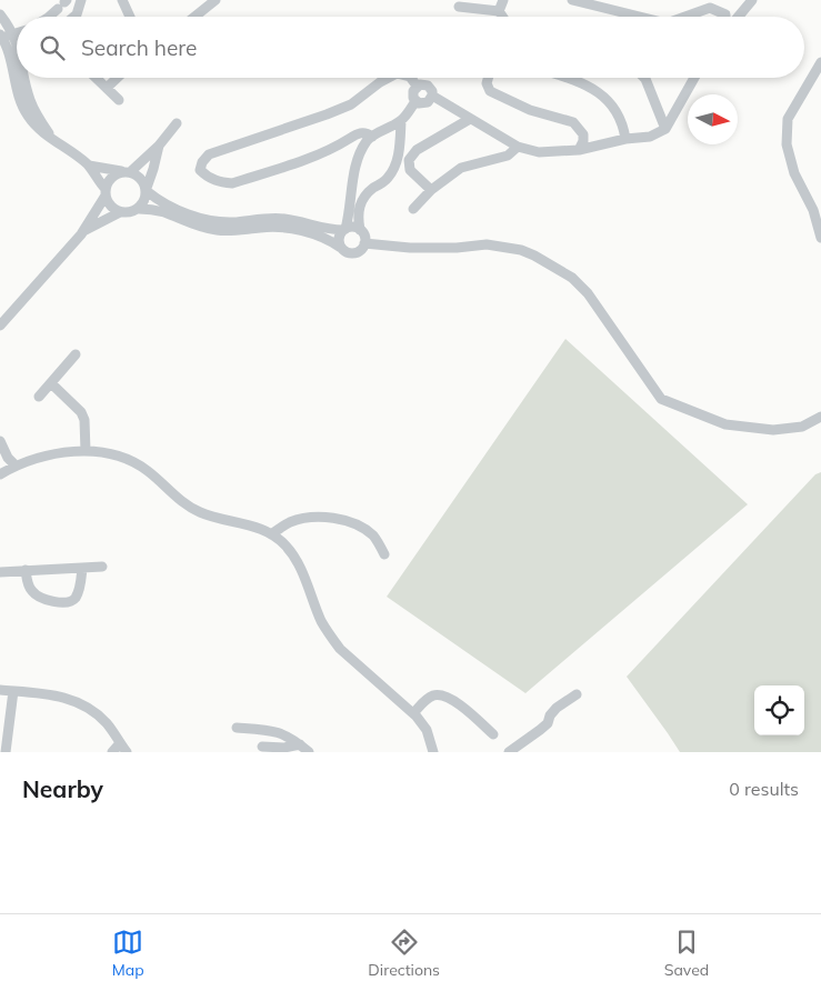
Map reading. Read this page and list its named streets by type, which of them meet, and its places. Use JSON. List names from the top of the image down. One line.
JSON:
{"north":"right","page":{"search":"Search here","heading":["Nearby","0 results"],"nav":["Map","Directions","Saved"]}}
